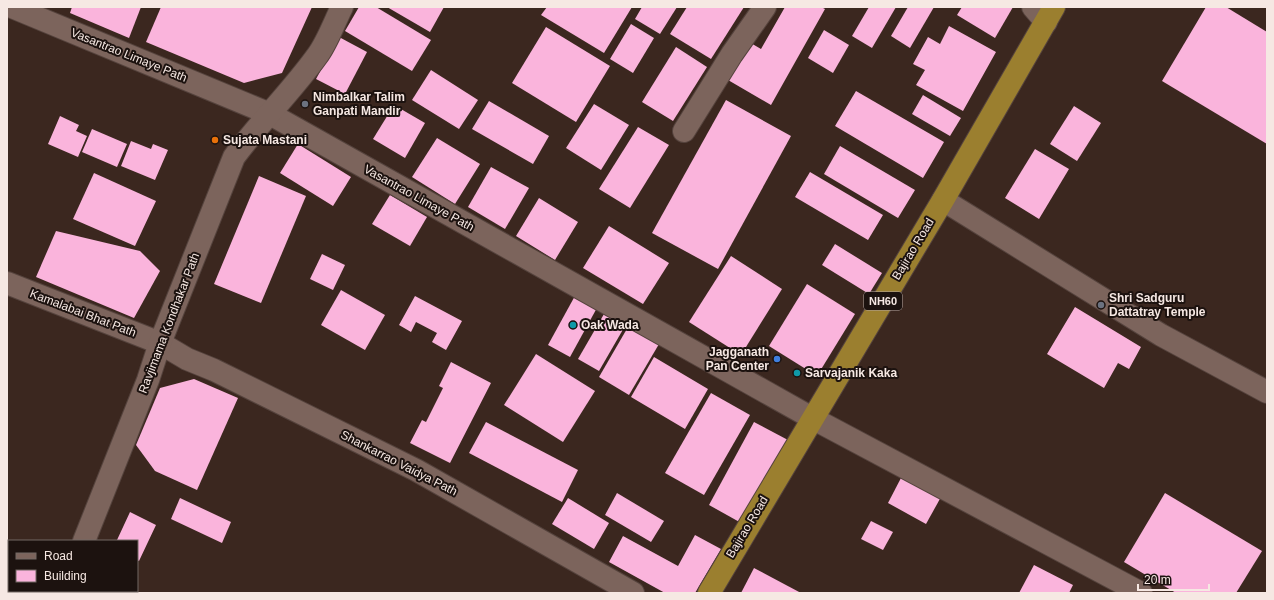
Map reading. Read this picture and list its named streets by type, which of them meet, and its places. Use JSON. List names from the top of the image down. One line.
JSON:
{"streets":{"highway":["Bajirao Road","NH60"],"street":["Vasantrao Limaye Path","Kamalabai Bhat Path","Ravjimama Kondhakar Path","Shankarrao Vaidya Path"]},"crossings":[["Vasantrao Limaye Path","Bajirao Road"],["Vasantrao Limaye Path","Ravjimama Kondhakar Path"],["Kamalabai Bhat Path","Ravjimama Kondhakar Path"],["Kamalabai Bhat Path","Shankarrao Vaidya Path"],["Ravjimama Kondhakar Path","Shankarrao Vaidya Path"]],"places":["Nimbalkar Talim Ganpati Mandir","Sujata Mastani","Shri Sadguru Dattatray Temple","Oak Wada","Jagganath Pan Center","Sarvajanik Kaka"],"legend":["Road","Building"],"scale_bar":"20 m"}
